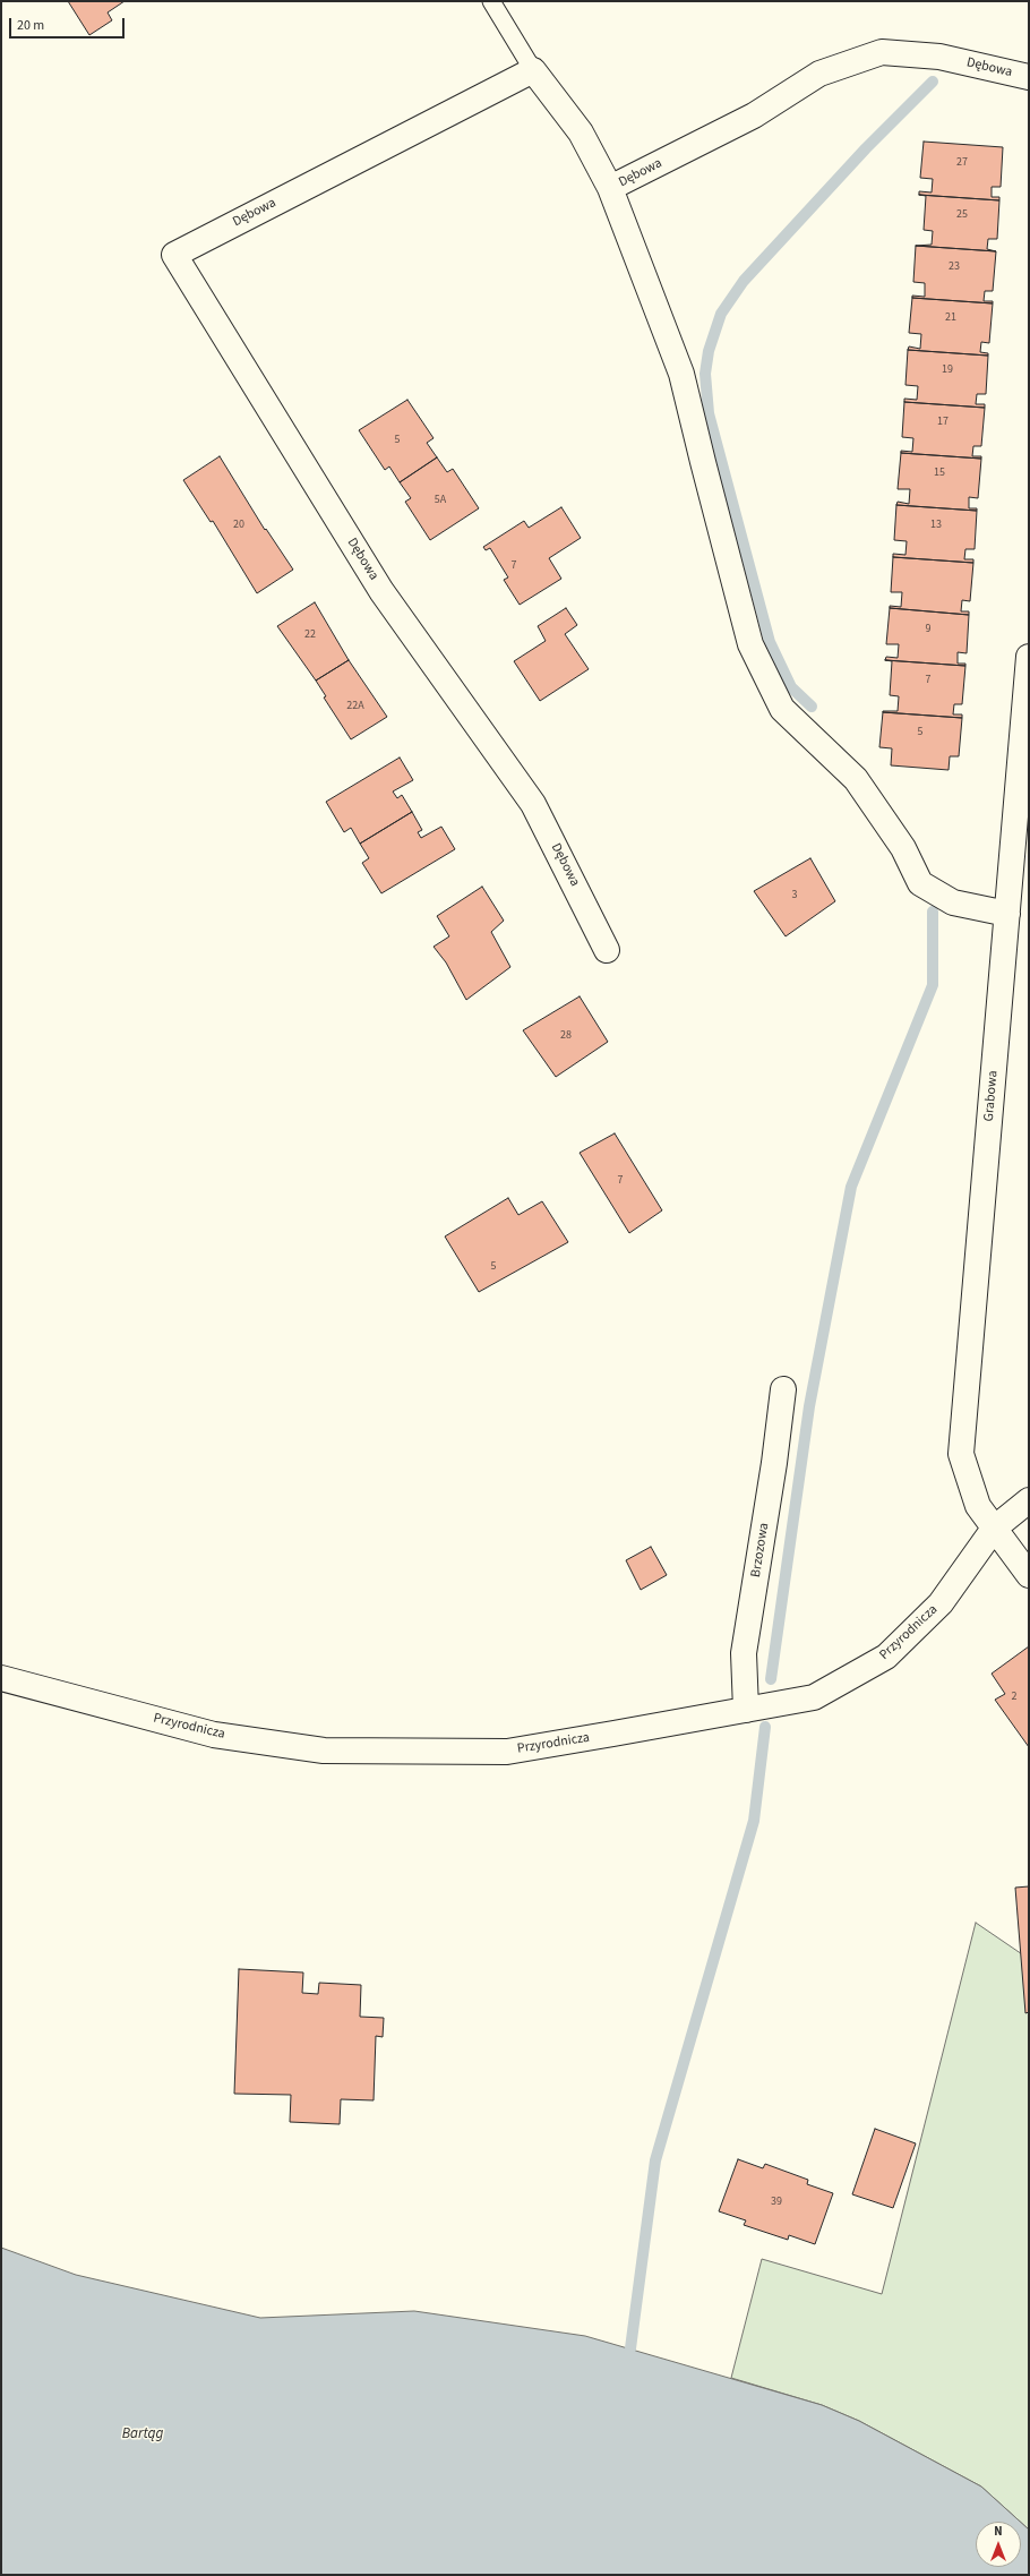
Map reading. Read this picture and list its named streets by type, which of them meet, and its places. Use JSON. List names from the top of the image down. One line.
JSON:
{"streets":{"street":["Dębowa","Grabowa","Brzozowa","Przyrodnicza"]},"crossings":[["Grabowa","Przyrodnicza"],["Brzozowa","Przyrodnicza"]],"water":["Bartąg"],"house_numbers":["27","25","23","21","19","17","5","15","5A","20","13","7","9","22","7","22A","5","3","28","7","5","2","39"],"scale_bar":"20 m","north":"top"}
